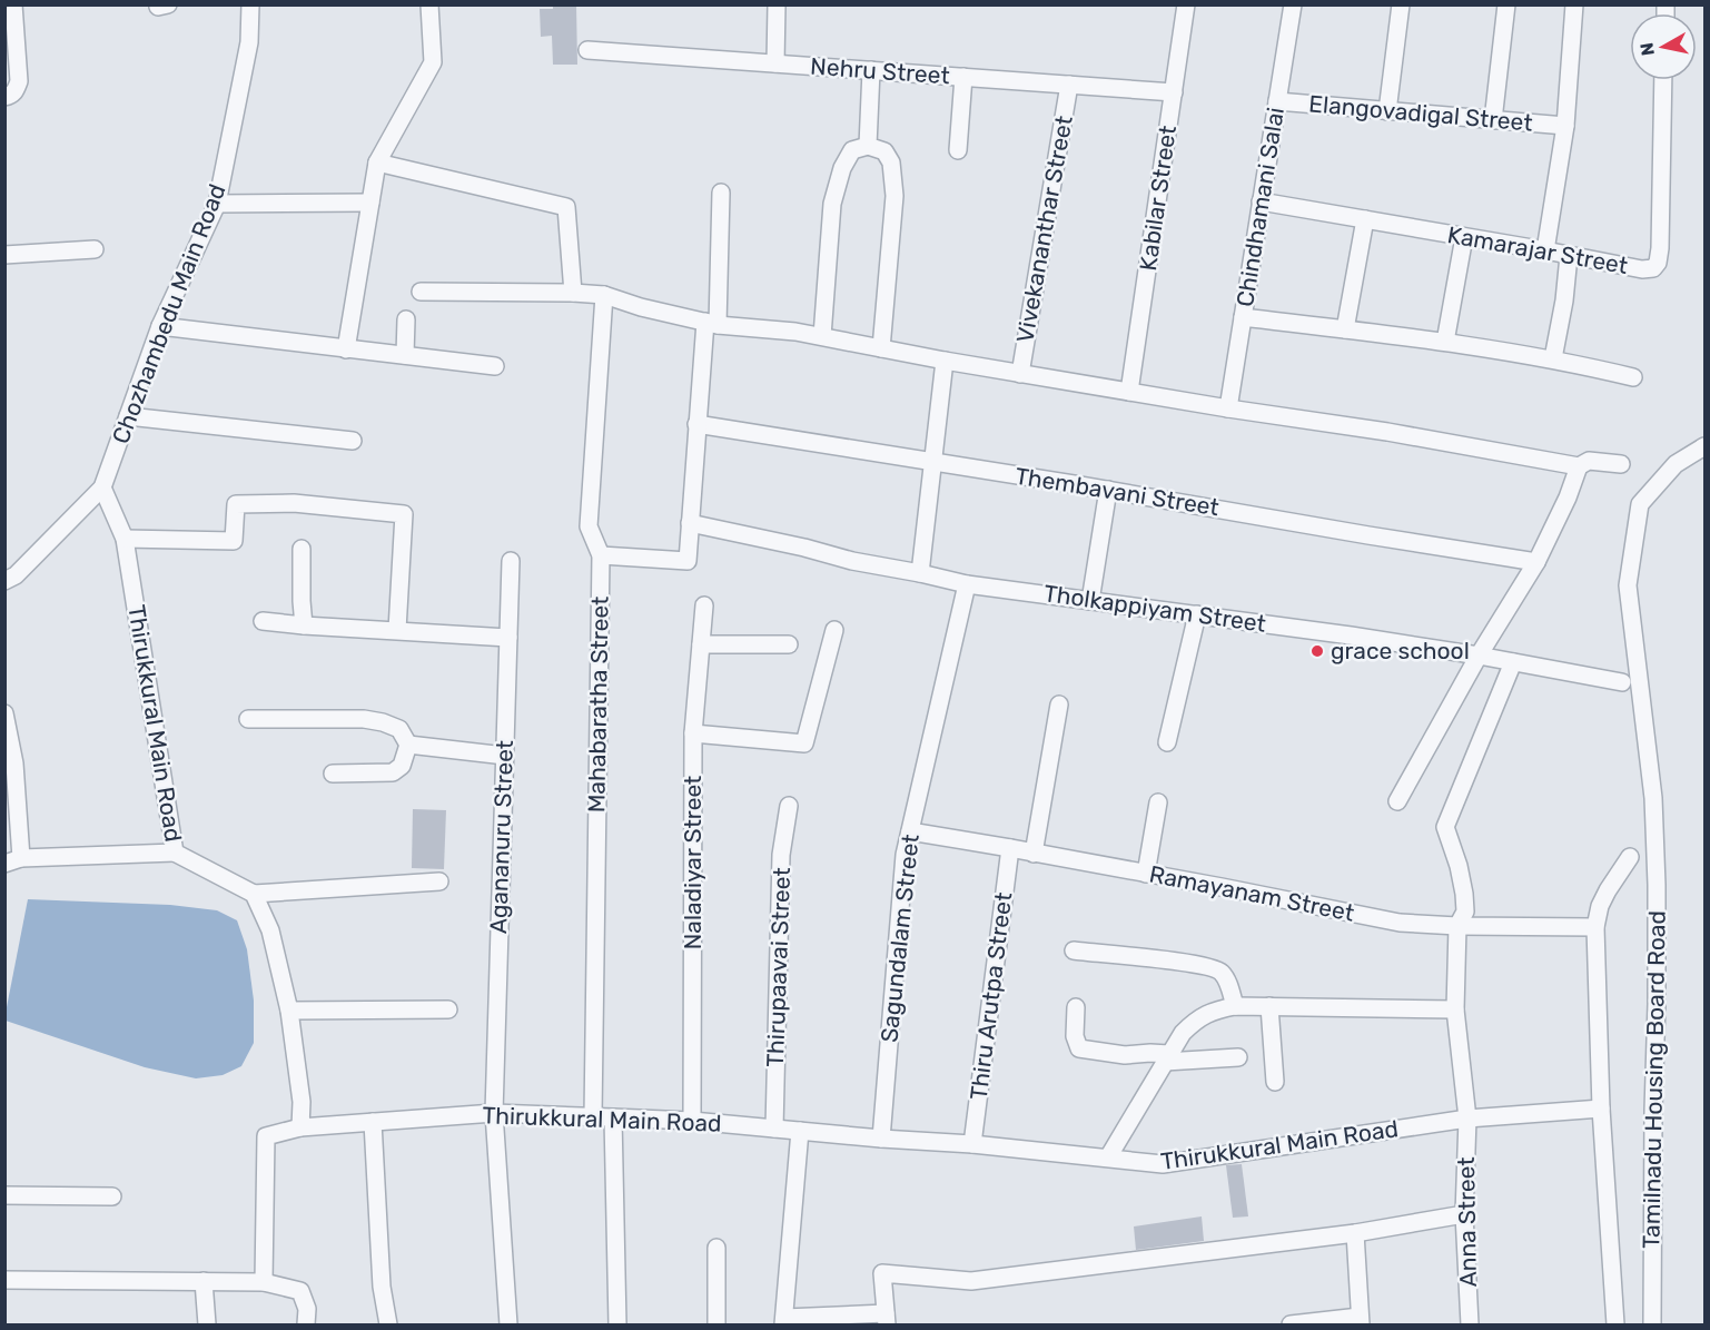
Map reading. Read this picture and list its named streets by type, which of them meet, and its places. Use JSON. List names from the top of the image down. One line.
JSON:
{"streets":{"street":["Nehru Street","Elangovadigal Street","Kabilar Street","Chindhamani Salai","Vivekananthar Street","Kamarajar Street","Chozhambedu Main Road","Thembavani Street","Tholkappiyam Street","Mahabaratha Street","Thirukkural Main Road","Agananuru Street","Naladiyar Street","Ramayanam Street","Sagundalam Street","Thirupaavai Street","Thiru Arutpa Street","Tamilnadu Housing Board Road","Anna Street"]},"crossings":[["Nehru Street","Kabilar Street"],["Nehru Street","Vivekananthar Street"],["Elangovadigal Street","Chindhamani Salai"],["Chindhamani Salai","Kamarajar Street"],["Chozhambedu Main Road","Thirukkural Main Road"],["Tholkappiyam Street","Sagundalam Street"],["Tholkappiyam Street","Anna Street"],["Mahabaratha Street","Thirukkural Main Road"],["Thirukkural Main Road","Agananuru Street"],["Thirukkural Main Road","Naladiyar Street"],["Thirukkural Main Road","Sagundalam Street"],["Thirukkural Main Road","Thirupaavai Street"],["Thirukkural Main Road","Thiru Arutpa Street"],["Thirukkural Main Road","Anna Street"],["Ramayanam Street","Sagundalam Street"],["Ramayanam Street","Thiru Arutpa Street"],["Ramayanam Street","Anna Street"]],"places":["grace school"],"north":"left"}
